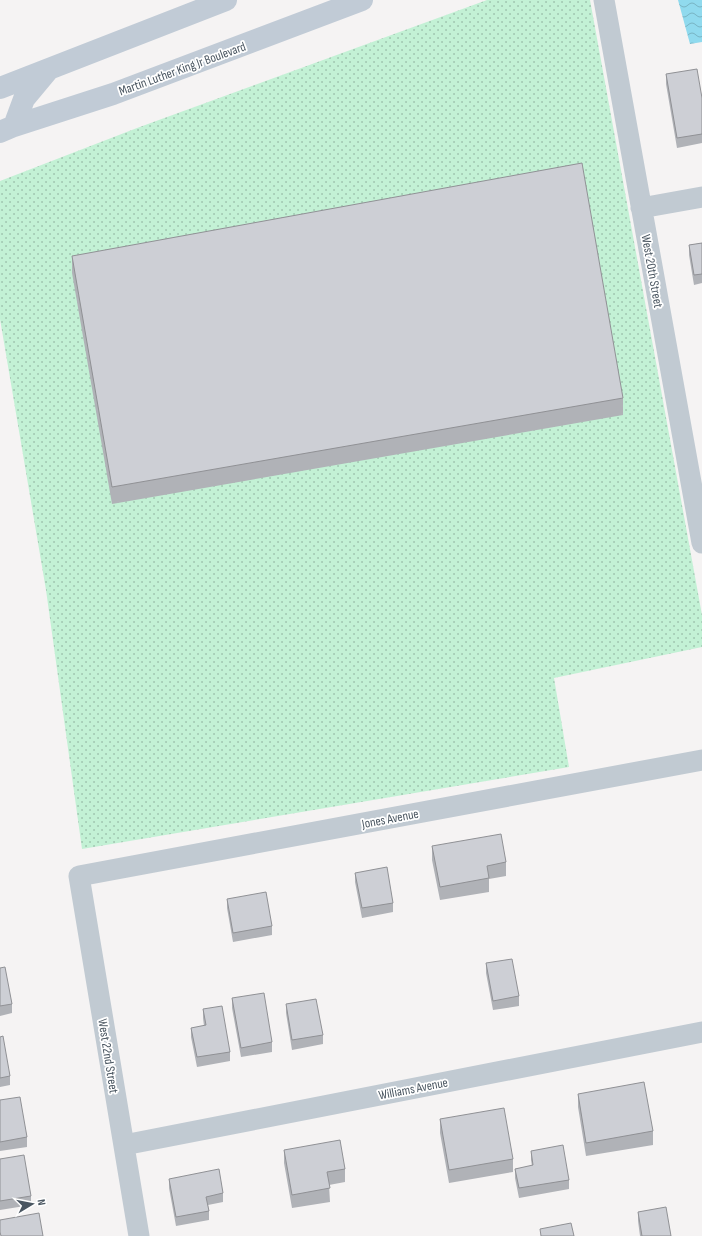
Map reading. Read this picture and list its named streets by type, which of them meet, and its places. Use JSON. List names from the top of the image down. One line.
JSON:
{"streets":{"main road":["Martin Luther King Jr Boulevard"],"street":["West 20th Street","Jones Avenue","West 22nd Street","Williams Avenue"]},"crossings":[["Jones Avenue","West 22nd Street"],["West 22nd Street","Williams Avenue"]],"north":"right"}
